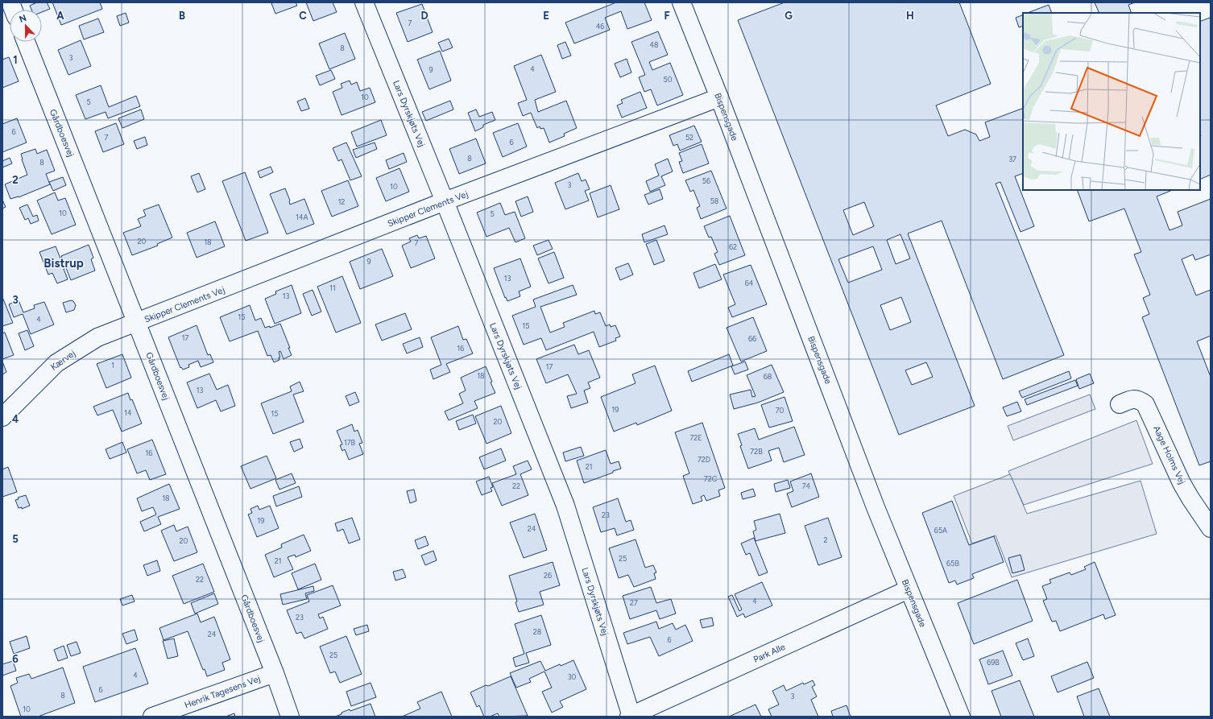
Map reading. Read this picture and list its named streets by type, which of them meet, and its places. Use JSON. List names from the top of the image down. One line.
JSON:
{"streets":{"street":["Lars Dyrskjøts Vej","Bispensgade","Gårdboesvej","Skipper Clements Vej","Kærvej","Aage Holms Vej","Park Alle","Henrik Tagesens Vej"]},"crossings":[["Lars Dyrskjøts Vej","Skipper Clements Vej"],["Lars Dyrskjøts Vej","Park Alle"],["Bispensgade","Skipper Clements Vej"],["Bispensgade","Park Alle"],["Gårdboesvej","Skipper Clements Vej"],["Gårdboesvej","Kærvej"],["Gårdboesvej","Henrik Tagesens Vej"],["Skipper Clements Vej","Kærvej"]],"districts":["Bistrup"],"house_numbers":["7","46","48","8","3","4","9","50","10","5","6","7","52","6","8","37","8","56","3","10","58","12","10","5","14A","20","18","7","62","9","13","64","11","13","15","4","15","17","66","16","1","17","18","68","13","19","70","14","15","20","72E","17B","72B","16","72D","21","72C","22","74","18","23","19","24","65A","2","20","25","21","65B","26","22","4","27","23","28","24","6","25","69B","4","30","6","8","3","10"],"north":"top","grid":{"columns":["A","B","C","D","E","F","G","H"],"rows":["1","2","3","4","5","6"]}}
